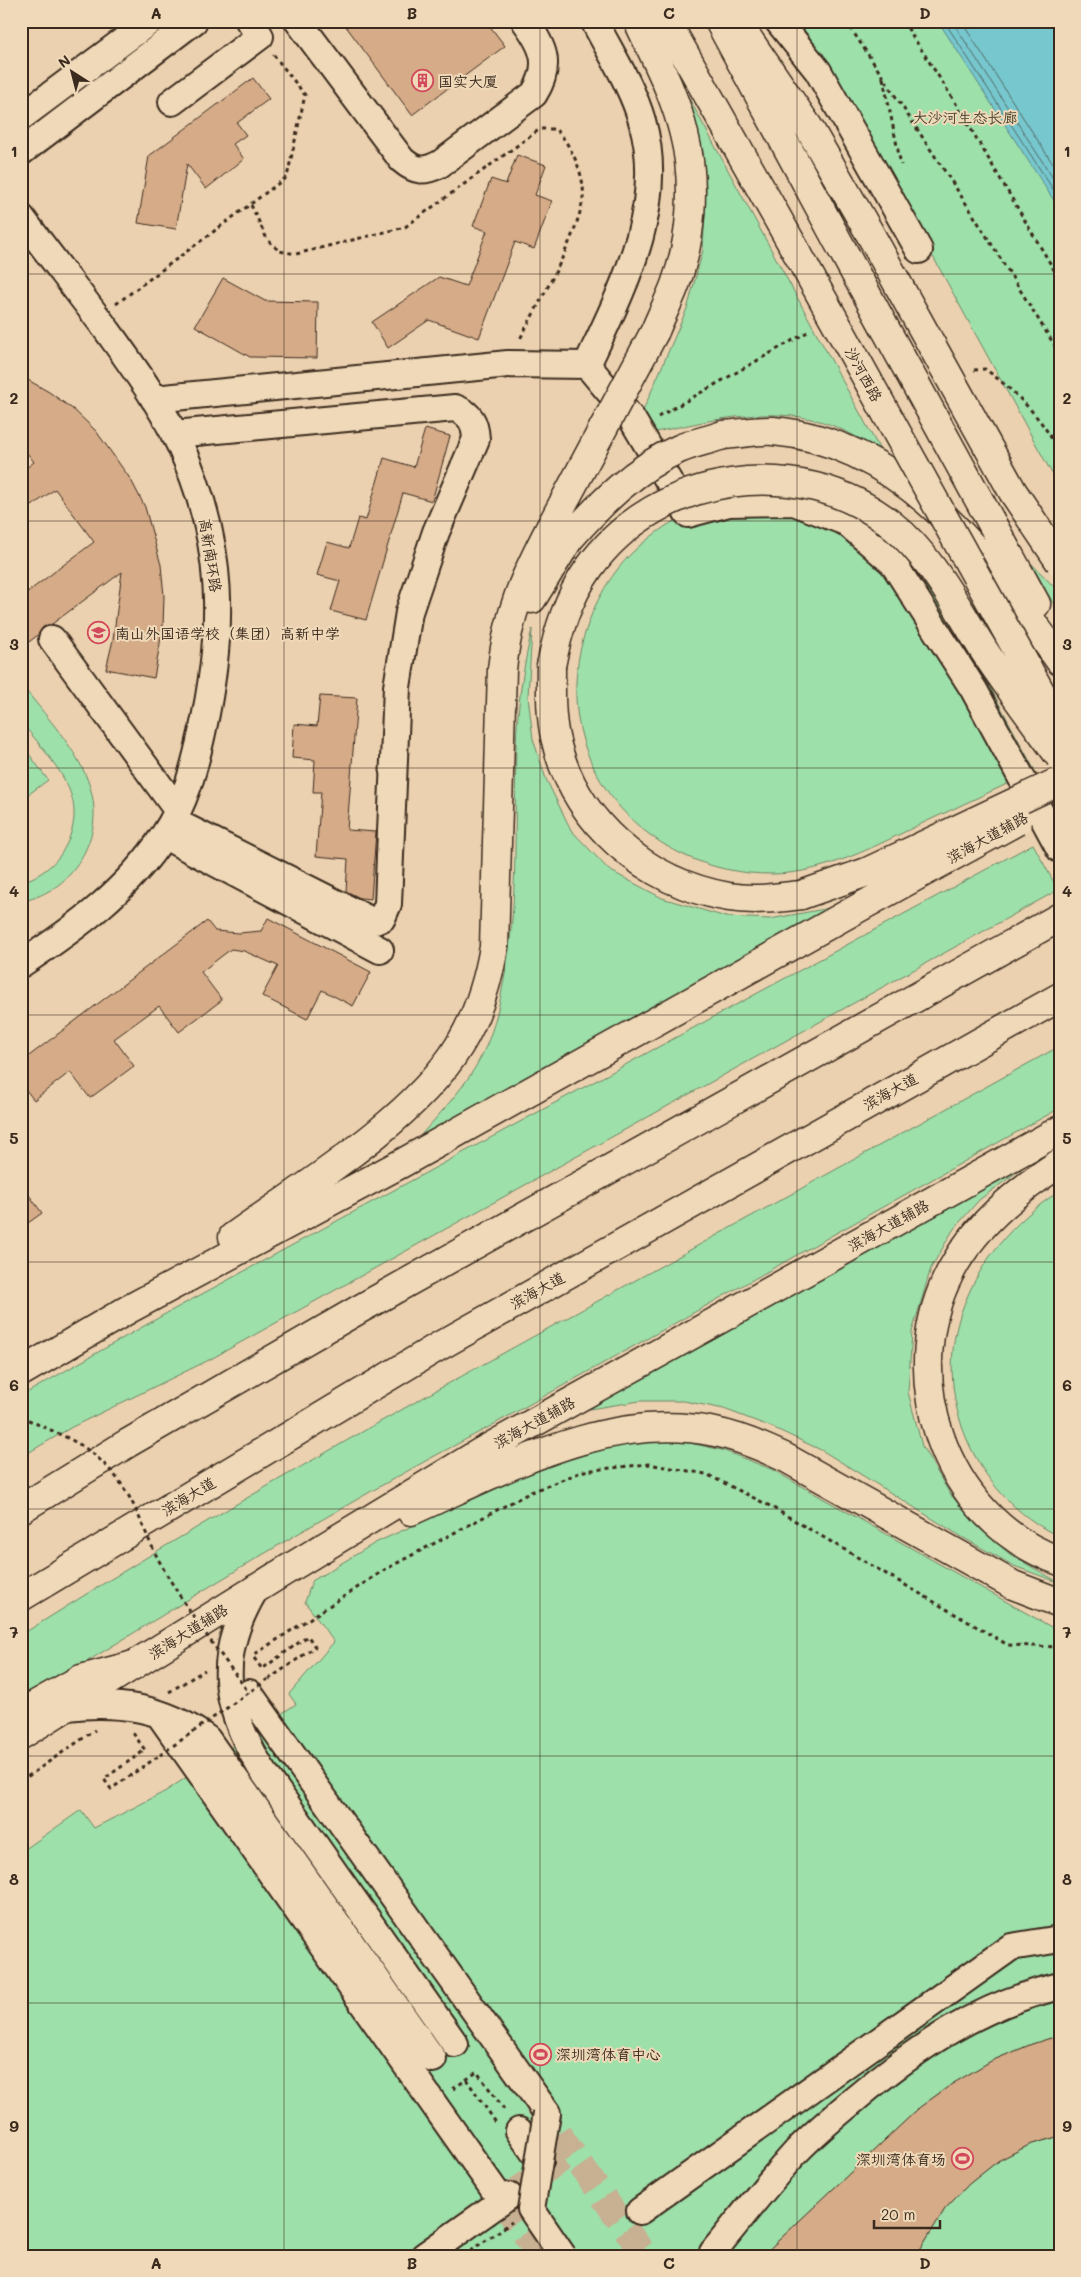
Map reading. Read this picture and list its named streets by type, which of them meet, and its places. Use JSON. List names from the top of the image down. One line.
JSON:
{"streets":{"main road":["沙河西路","滨海大道辅路","滨海大道"],"street":["高新南环路"]},"parks":["大沙河生态长廊"],"places":{"building":["国实大厦"],"school or university":["南山外国语学校（集团）高新中学"],"sports":["深圳湾体育中心","深圳湾体育场"]},"scale_bar":"20 m","north":"top left","grid":{"columns":["A","B","C","D"],"rows":["1","2","3","4","5","6","7","8","9"]}}
